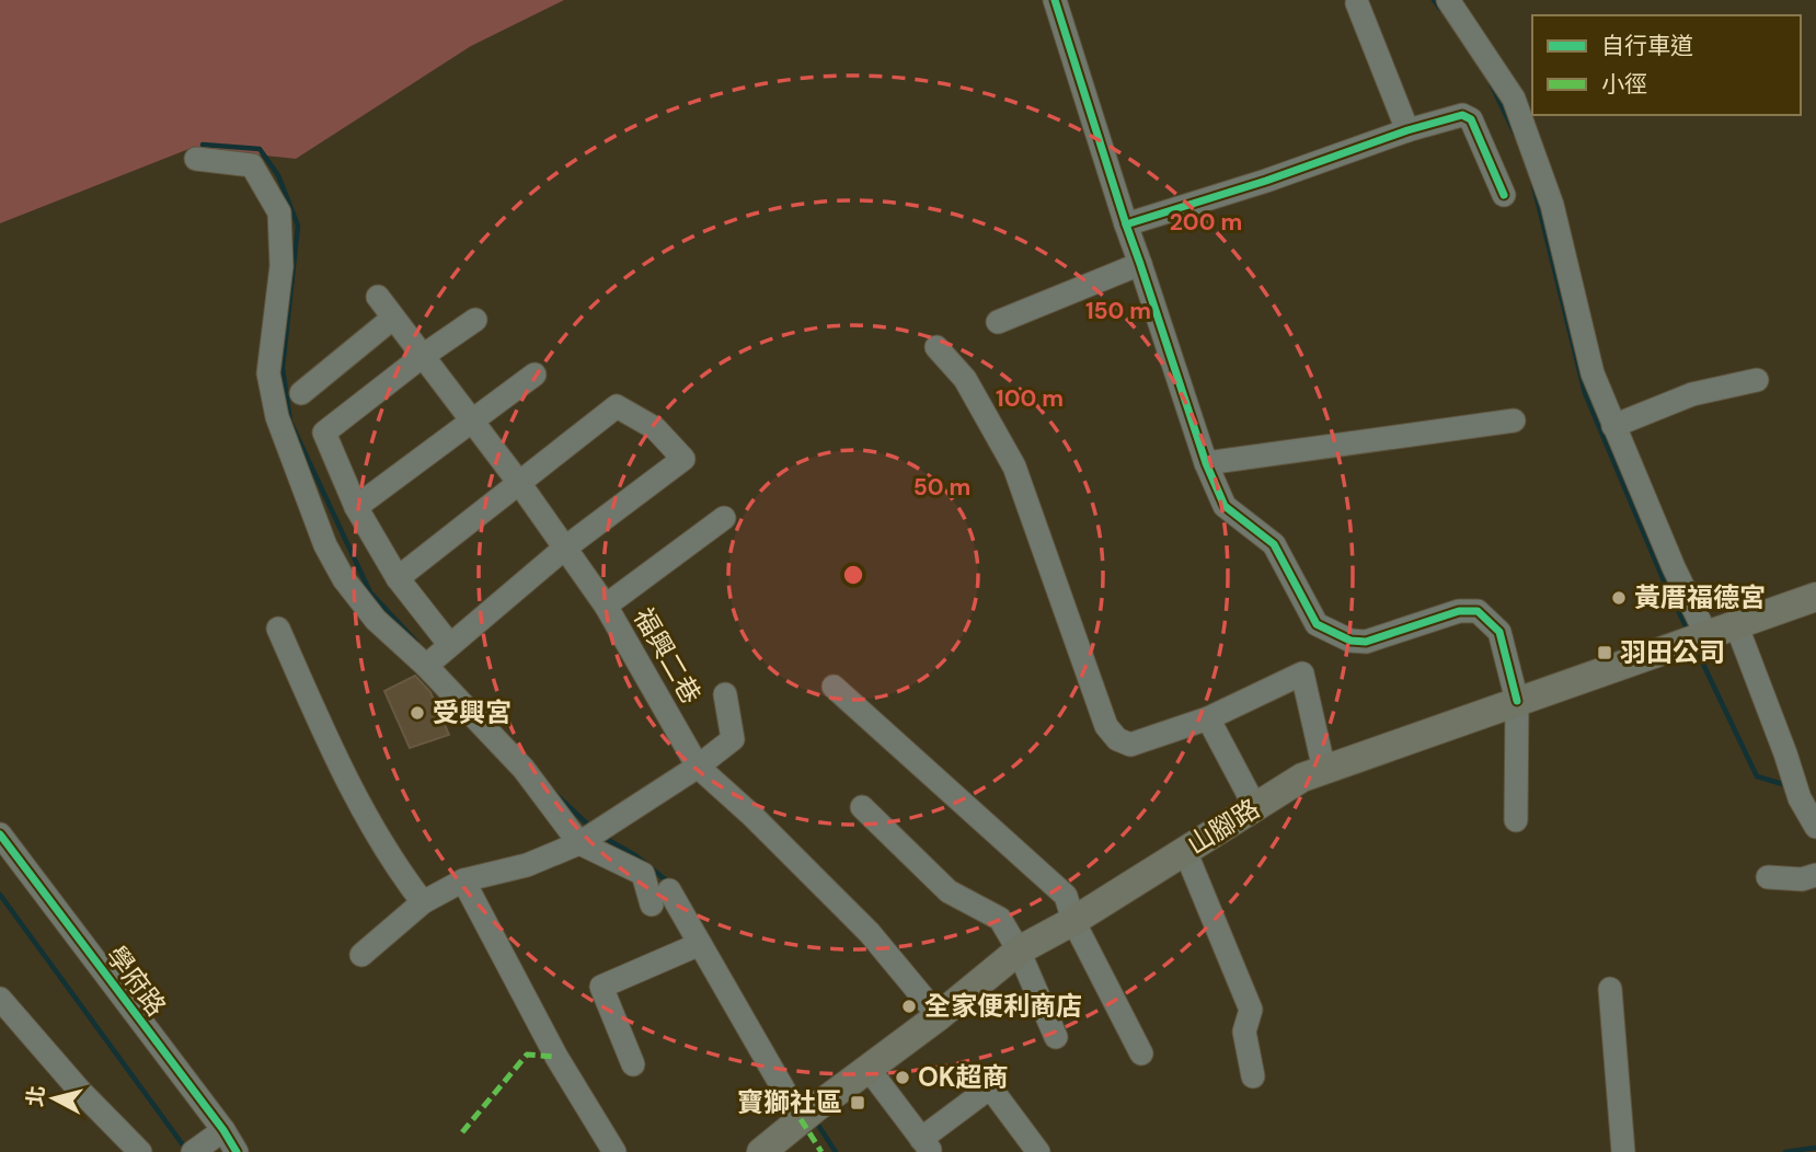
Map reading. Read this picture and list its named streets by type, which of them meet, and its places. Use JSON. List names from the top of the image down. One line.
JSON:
{"streets":{"main road":["山腳路"],"street":["福興二巷","學府路"]},"crossings":[["福興二巷","山腳路"]],"places":{"other":["黃厝福德宮","受興宮","全家便利商店","OK超商"],"transit":["羽田公司","寶獅社區"]},"legend":["自行車道","小徑"],"north":"left","rings":["200 m","150 m","100 m","50 m"]}
